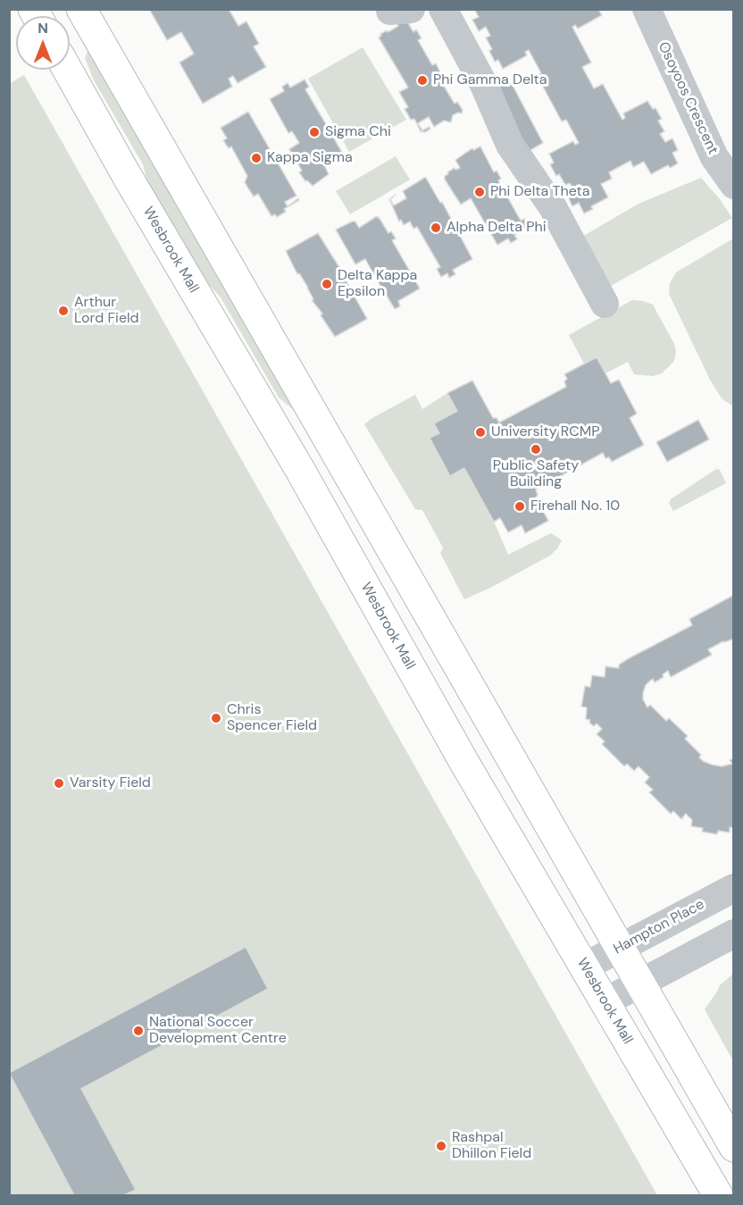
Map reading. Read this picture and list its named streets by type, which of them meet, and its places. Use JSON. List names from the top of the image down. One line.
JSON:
{"streets":{"main road":["Wesbrook Mall"],"street":["Osoyoos Crescent","Hampton Place"]},"crossings":[["Wesbrook Mall","Hampton Place"]],"places":["Phi Gamma Delta","Sigma Chi","Kappa Sigma","Phi Delta Theta","Alpha Delta Phi","Delta Kappa Epsilon","Arthur Lord Field","University RCMP","Public Safety Building","Firehall No. 10","Chris Spencer Field","Varsity Field","National Soccer Development Centre","Rashpal Dhillon Field"],"north":"top"}
